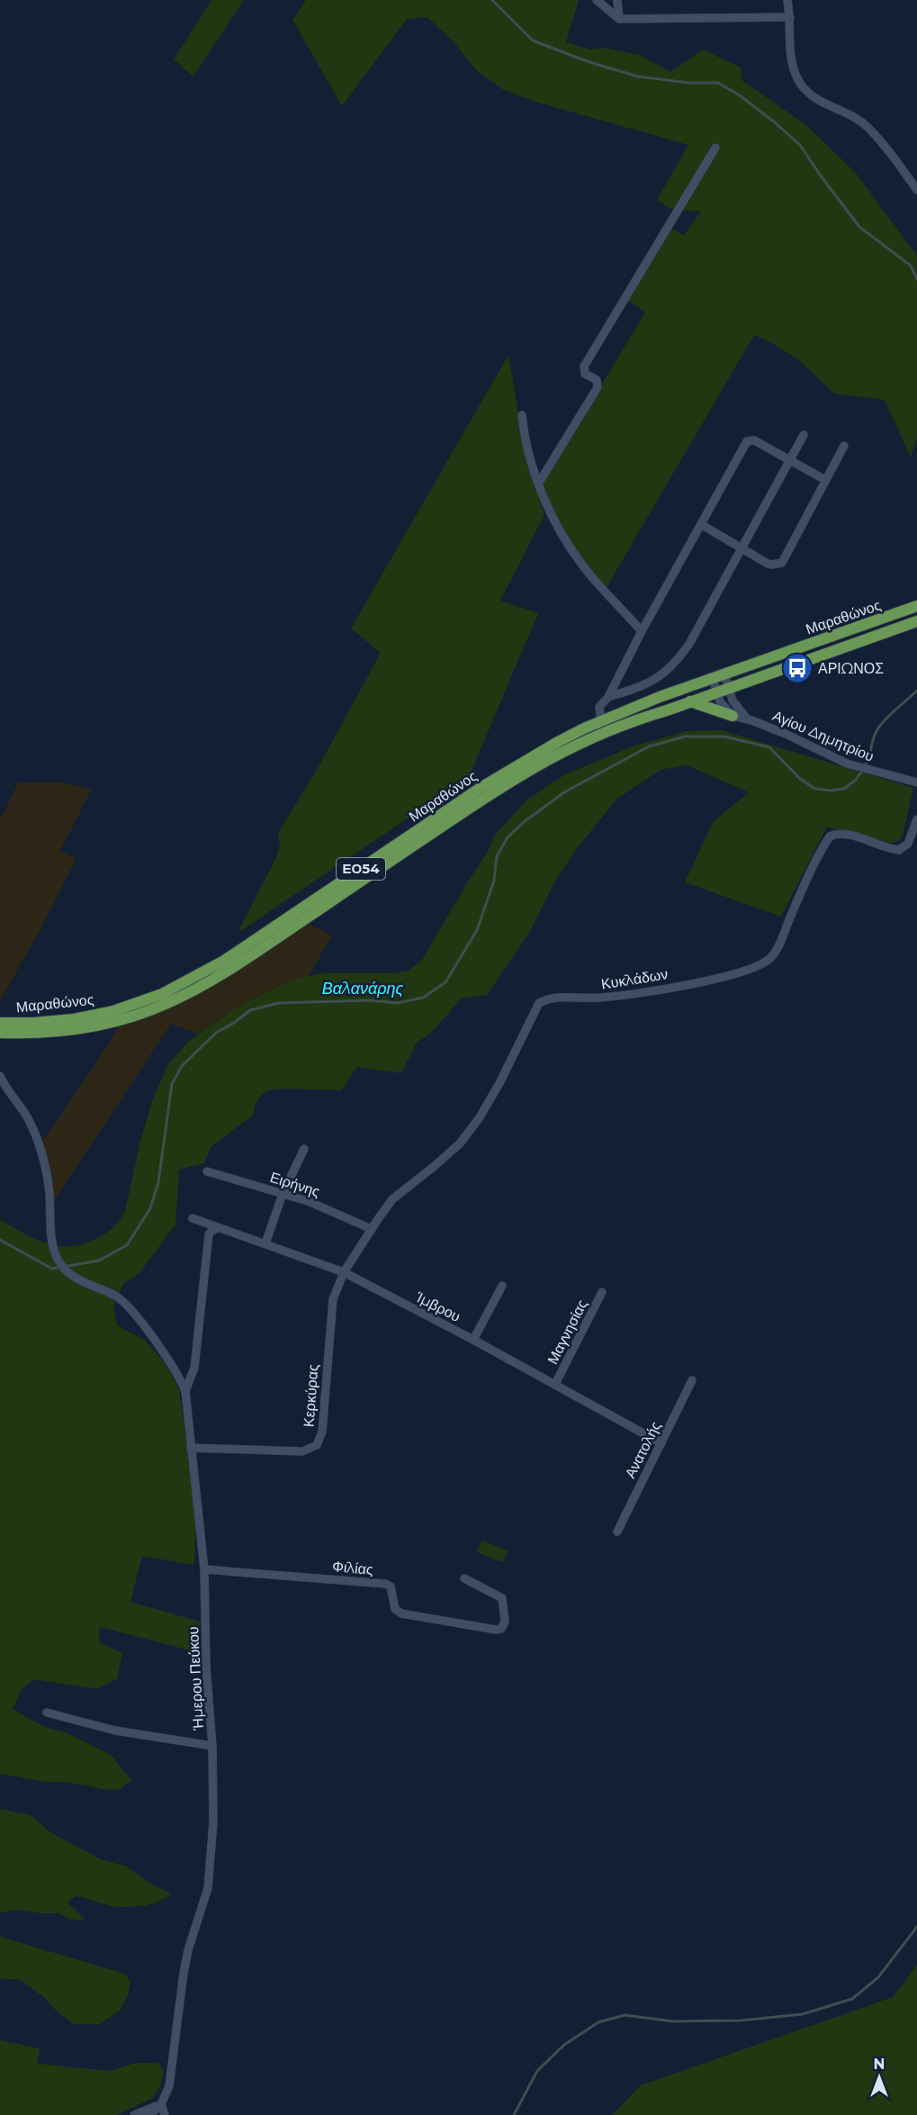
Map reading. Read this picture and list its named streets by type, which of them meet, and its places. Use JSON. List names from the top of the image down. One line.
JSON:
{"streets":{"main road":["Μαραθώνος","ΕΟ54"],"street":["Αγίου Δημητρίου","Κυκλάδων","Ειρήνης","Ίμβρου","Μαγνησίας","Κερκύρας","Ανατολής","Φιλίας","Ήμερου Πεύκου"]},"crossings":[["Μαραθώνος","Αγίου Δημητρίου"],["Κυκλάδων","Ειρήνης"],["Κυκλάδων","Κερκύρας"],["Ειρήνης","Κερκύρας"],["Ίμβρου","Μαγνησίας"],["Ίμβρου","Κερκύρας"],["Ίμβρου","Ανατολής"],["Κερκύρας","Ήμερου Πεύκου"],["Φιλίας","Ήμερου Πεύκου"]],"water":["Βαλανάρης"],"places":{"bus stop":["ΑΡΙΩΝΟΣ"]},"north":"top"}
